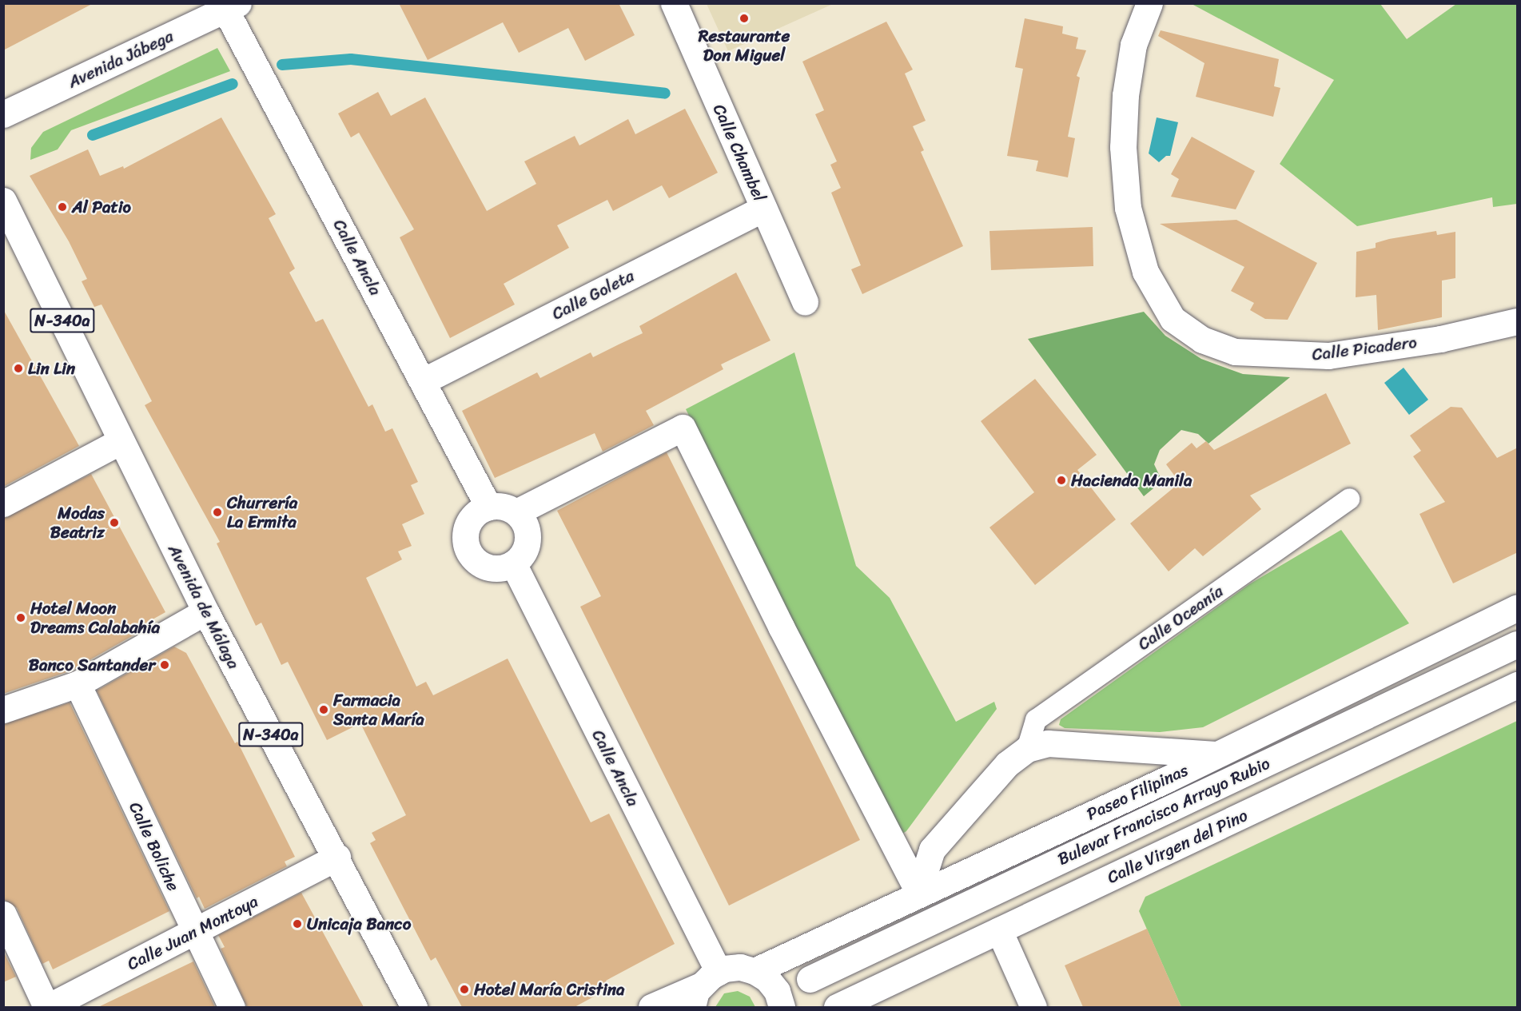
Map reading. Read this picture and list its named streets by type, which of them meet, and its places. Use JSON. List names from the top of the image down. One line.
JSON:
{"streets":{"street":["Avenida Jábega","Calle Chambel","Calle Ancla","Calle Goleta","N-340a","Calle Picadero","Avenida de Málaga","Paseo Filipinas","Bulevar Francisco Arrayo Rubio","Calle Boliche","Calle Virgen del Pino","Calle Juan Montoya"],"lane":["Calle Oceanía"]},"crossings":[["Avenida Jábega","Calle Ancla"],["Calle Chambel","Calle Goleta"],["Calle Ancla","Calle Goleta"],["Avenida de Málaga","Calle Juan Montoya"],["Calle Boliche","Calle Juan Montoya"]],"places":["Restaurante Don Miguel","Al Patio","Lin Lin","Hacienda Manila","Churrería La Ermita","Modas Beatriz","Hotel Moon Dreams Calabahía","Banco Santander","Farmacia Santa María","Unicaja Banco","Hotel María Cristina"]}
